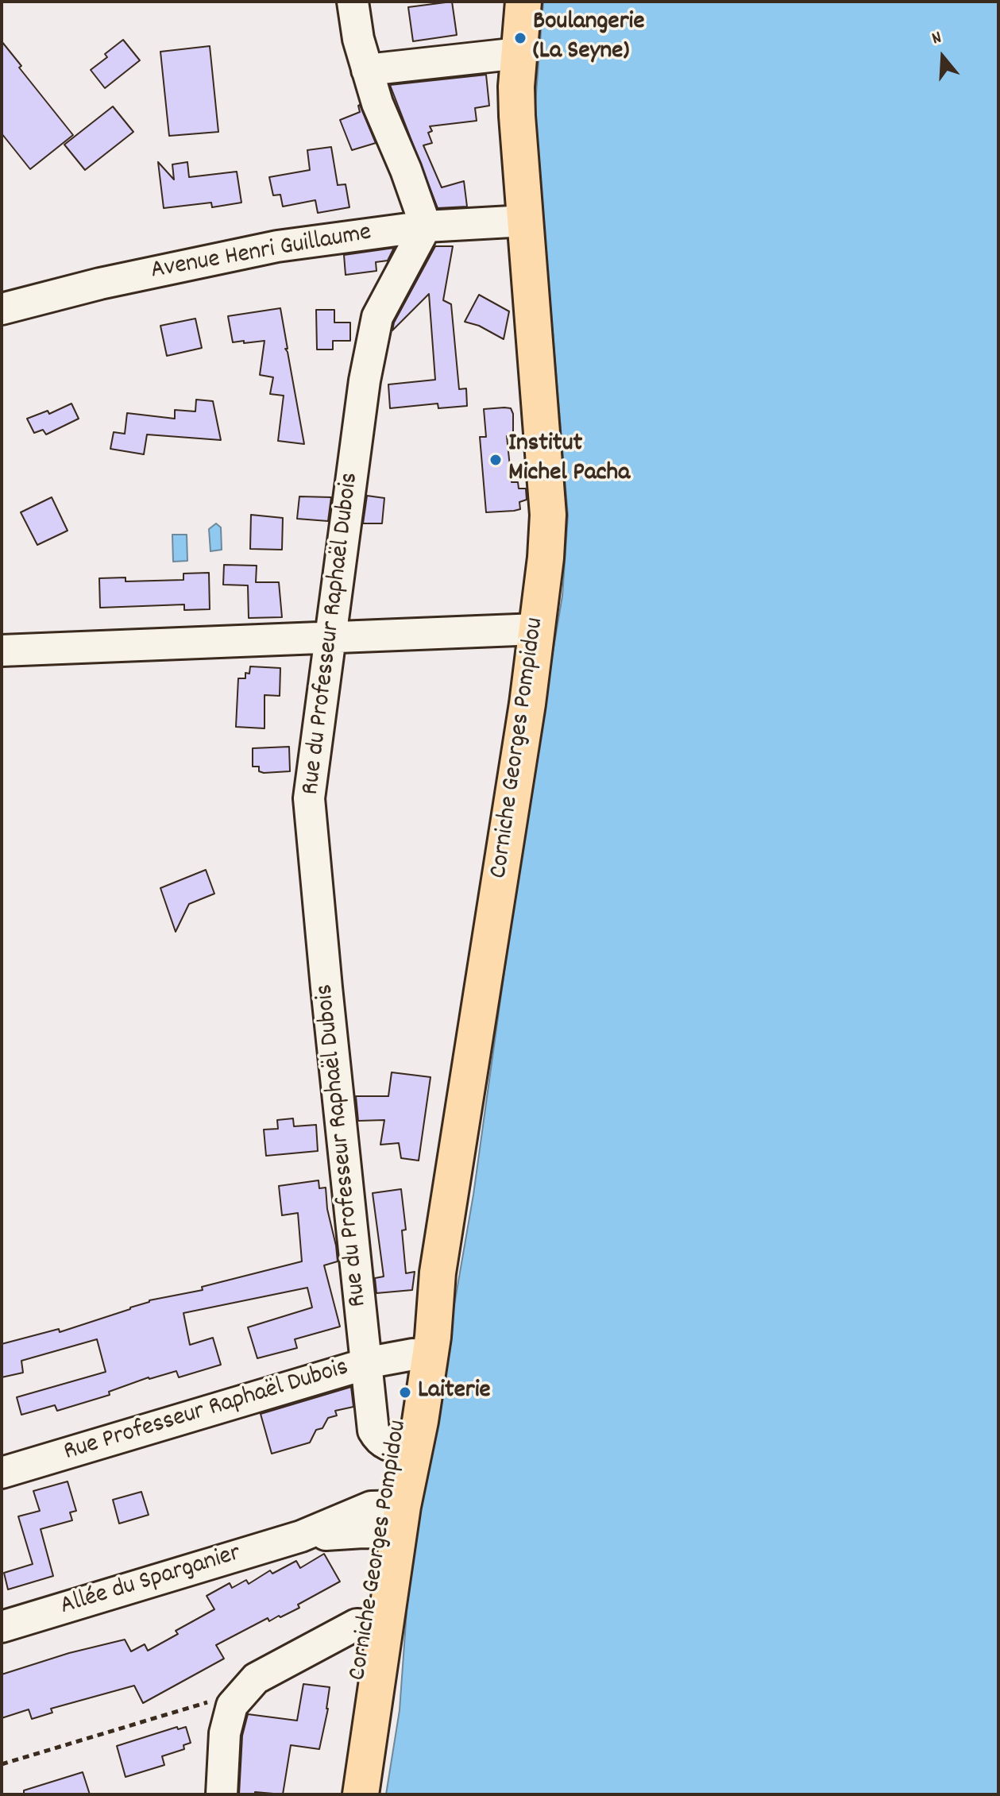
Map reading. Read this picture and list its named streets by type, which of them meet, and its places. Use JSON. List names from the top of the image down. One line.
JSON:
{"streets":{"main road":["Corniche Georges Pompidou"],"street":["Avenue Henri Guillaume","Rue du Professeur Raphaël Dubois","Rue Professeur Raphaël Dubois","Allée du Sparganier"]},"crossings":[["Avenue Henri Guillaume","Rue du Professeur Raphaël Dubois"],["Avenue Henri Guillaume","Corniche Georges Pompidou"],["Rue du Professeur Raphaël Dubois","Corniche Georges Pompidou"],["Rue du Professeur Raphaël Dubois","Rue Professeur Raphaël Dubois"],["Corniche Georges Pompidou","Rue Professeur Raphaël Dubois"],["Corniche Georges Pompidou","Allée du Sparganier"]],"places":["Boulangerie (La Seyne)","Institut Michel Pacha","Laiterie"],"north":"top"}
